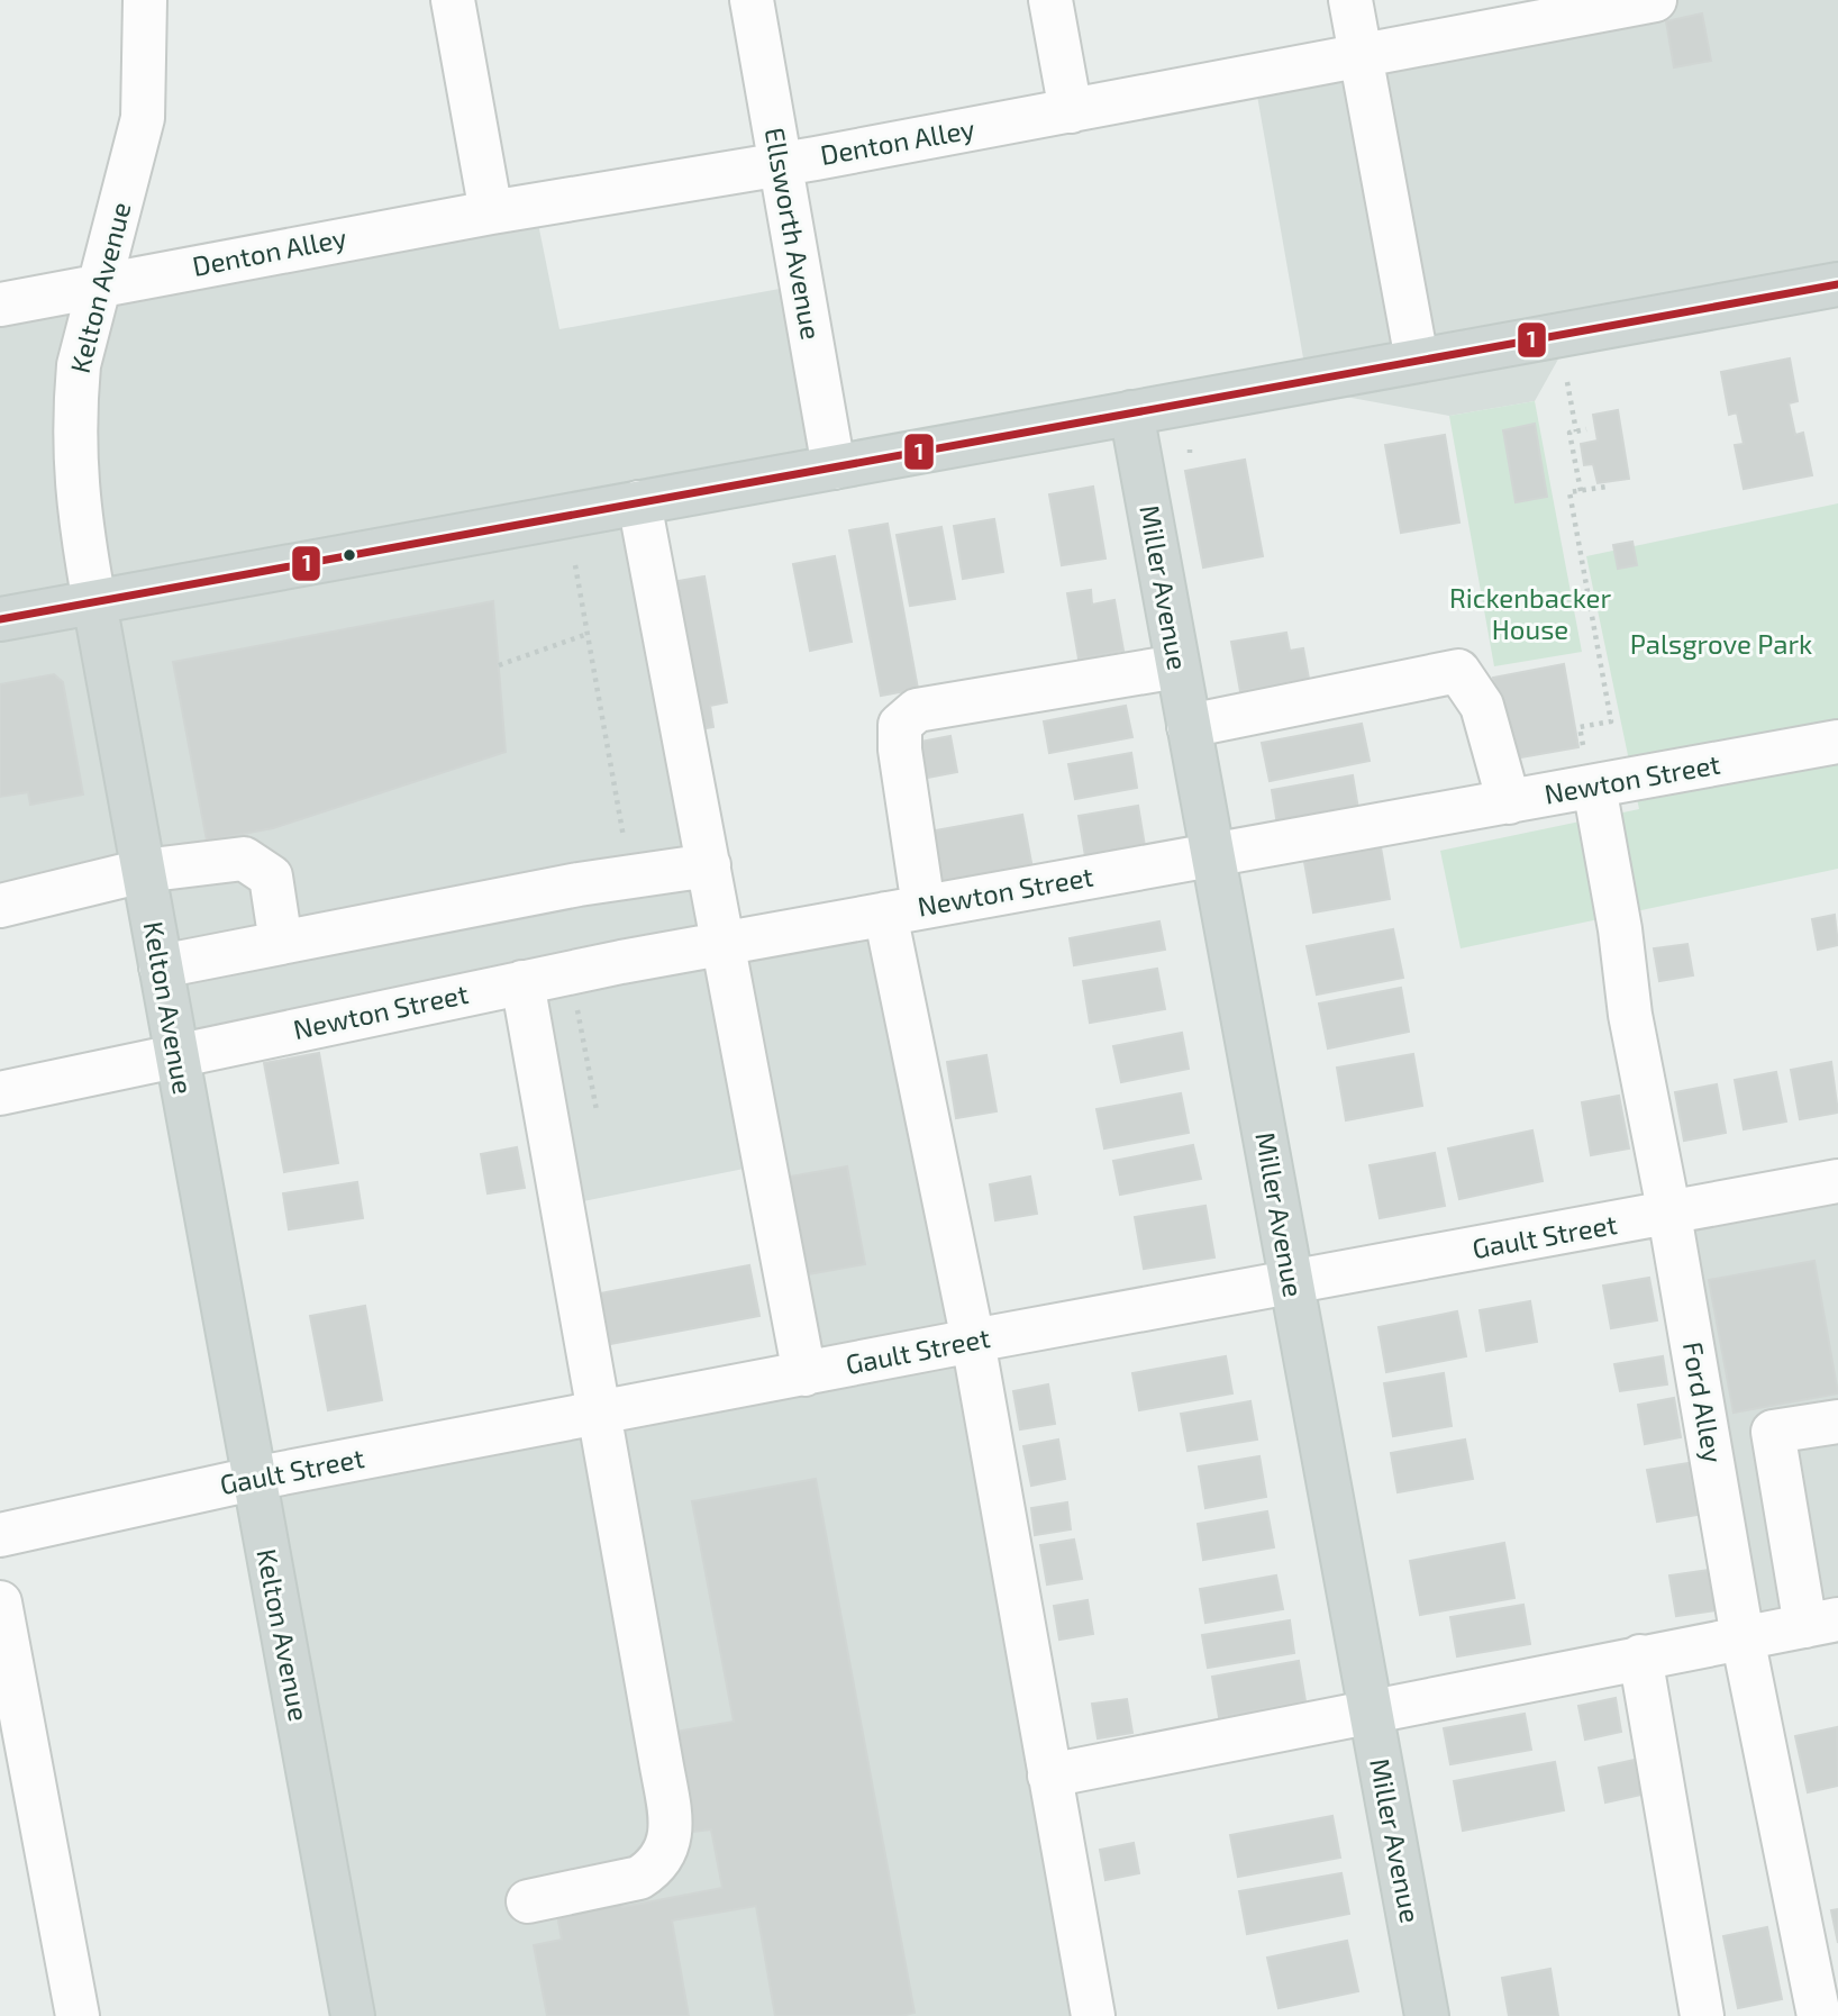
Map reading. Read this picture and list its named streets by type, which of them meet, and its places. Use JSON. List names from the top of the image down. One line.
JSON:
{"streets":{"main road":["Kelton Avenue","Miller Avenue"],"street":["Denton Alley","Ellsworth Avenue","Newton Street","Gault Street","Ford Alley"]},"crossings":[["Denton Alley","Ellsworth Avenue"],["Denton Alley","Kelton Avenue"],["Kelton Avenue","Newton Street"],["Kelton Avenue","Gault Street"],["Miller Avenue","Newton Street"],["Miller Avenue","Gault Street"],["Newton Street","Ford Alley"],["Gault Street","Ford Alley"]],"parks":["Rickenbacker House","Palsgrove Park"],"lines":["transit line 1"]}
